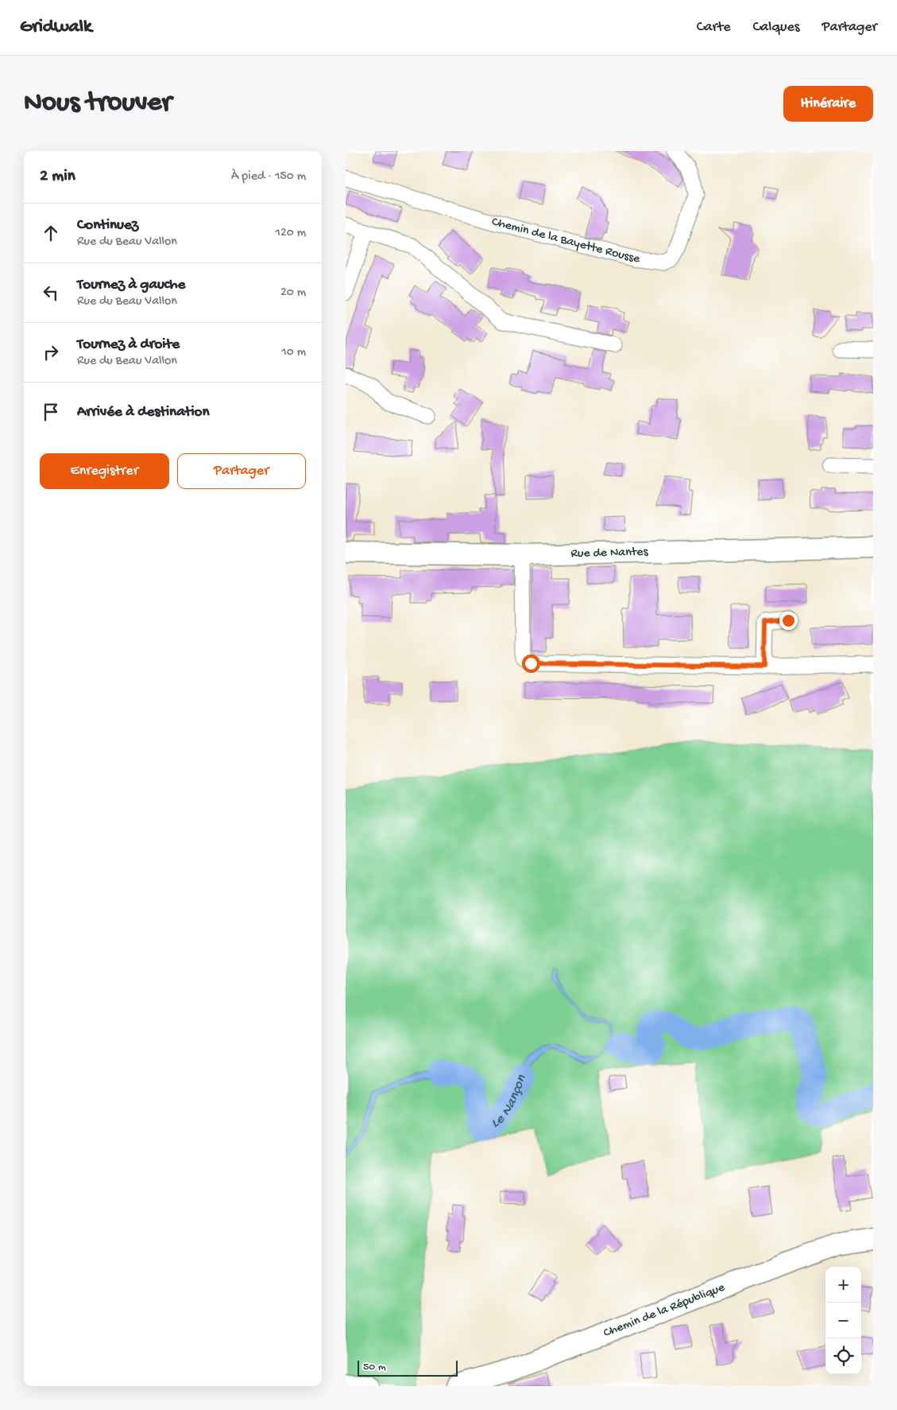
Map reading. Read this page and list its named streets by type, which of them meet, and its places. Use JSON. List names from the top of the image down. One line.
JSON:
{"streets":{"main road":["Rue de Nantes","Chemin de la République"],"street":["Chemin de la Bayette Rousse"]},"water":["Le Nançon"],"scale_bar":"50 m","page":{"header":"Gridwalk","nav":["Carte","Calques","Partager"],"buttons":["Itinéraire",["Enregistrer","Partager"]],"title":"Nous trouver","heading":["2 min","À pied · 150 m"],"list":[["Continuez","Rue du Beau Vallon","120 m"],["Tournez à gauche","Rue du Beau Vallon","20 m"],["Tournez à droite","Rue du Beau Vallon","10 m"],"Arrivée à destination"],"map_buttons":["+","−"],"scale":"50 m"}}
